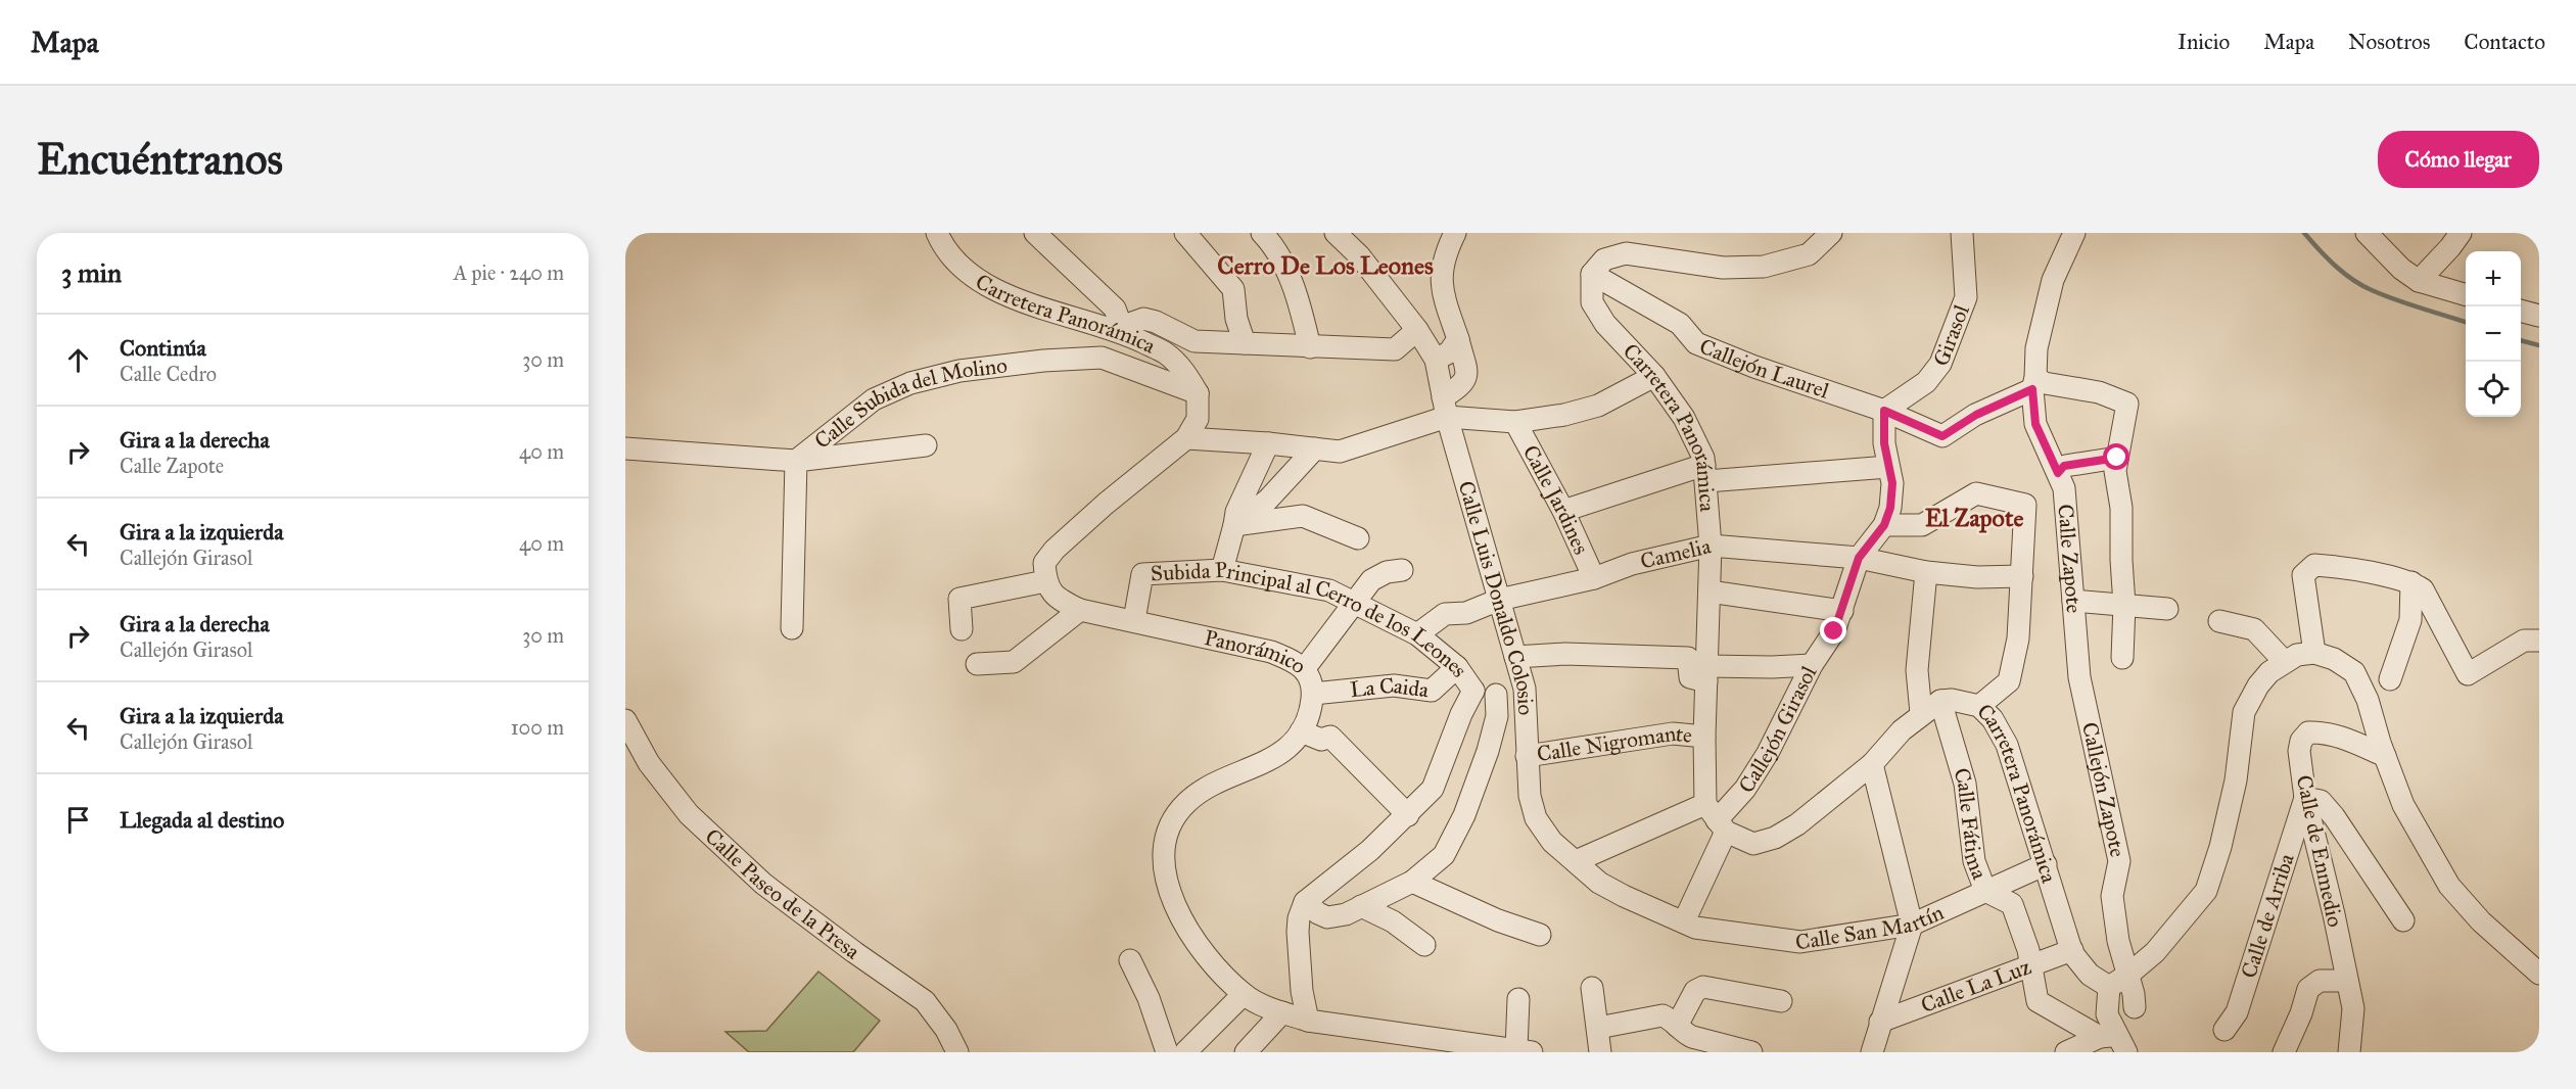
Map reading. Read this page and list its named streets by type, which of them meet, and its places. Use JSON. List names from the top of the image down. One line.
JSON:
{"streets":{"street":["Carretera Panorámica","Girasol","Callejón Laurel","Calle Subida del Molino","Calle Jardines","Camelia","Calle Zapote","Calle Luis Donaldo Colosio","Subida Principal al Cerro de los Leones","Panorámico","La Caida","Callejón Girasol","Calle Nigromante","Callejón Zapote","Calle Fátima","Calle de Enmedio","Calle Paseo de la Presa","Calle de Arriba","Calle San Martín","Calle La Luz"]},"crossings":[["Carretera Panorámica","Callejón Laurel"],["Carretera Panorámica","Calle Subida del Molino"],["Carretera Panorámica","Camelia"],["Carretera Panorámica","Callejón Girasol"],["Carretera Panorámica","Calle Nigromante"],["Carretera Panorámica","Calle Fátima"],["Carretera Panorámica","Calle San Martín"],["Carretera Panorámica","Calle La Luz"],["Girasol","Callejón Laurel"],["Girasol","Callejón Girasol"],["Callejón Laurel","Callejón Girasol"],["Calle Jardines","Camelia"],["Camelia","Calle Luis Donaldo Colosio"],["Camelia","Subida Principal al Cerro de los Leones"],["Camelia","Callejón Girasol"],["Calle Zapote","Callejón Zapote"],["Calle Luis Donaldo Colosio","Calle Nigromante"],["Calle Luis Donaldo Colosio","Calle San Martín"],["Subida Principal al Cerro de los Leones","Panorámico"],["Subida Principal al Cerro de los Leones","La Caida"],["Panorámico","La Caida"],["Calle Fátima","Calle San Martín"],["Calle Fátima","Calle La Luz"],["Calle de Enmedio","Calle de Arriba"]],"districts":["Cerro De Los Leones","El Zapote"],"page":{"header":"Mapa","nav":["Inicio","Mapa","Nosotros","Contacto"],"buttons":"Cómo llegar","title":"Encuéntranos","heading":["3 min","A pie · 240 m"],"map_buttons":["+","−"],"list":[["Continúa","Calle Cedro","30 m"],["Gira a la derecha","Calle Zapote","40 m"],["Gira a la izquierda","Callejón Girasol","40 m"],["Gira a la derecha","Callejón Girasol","30 m"],["Gira a la izquierda","Callejón Girasol","100 m"],"Llegada al destino"]}}
